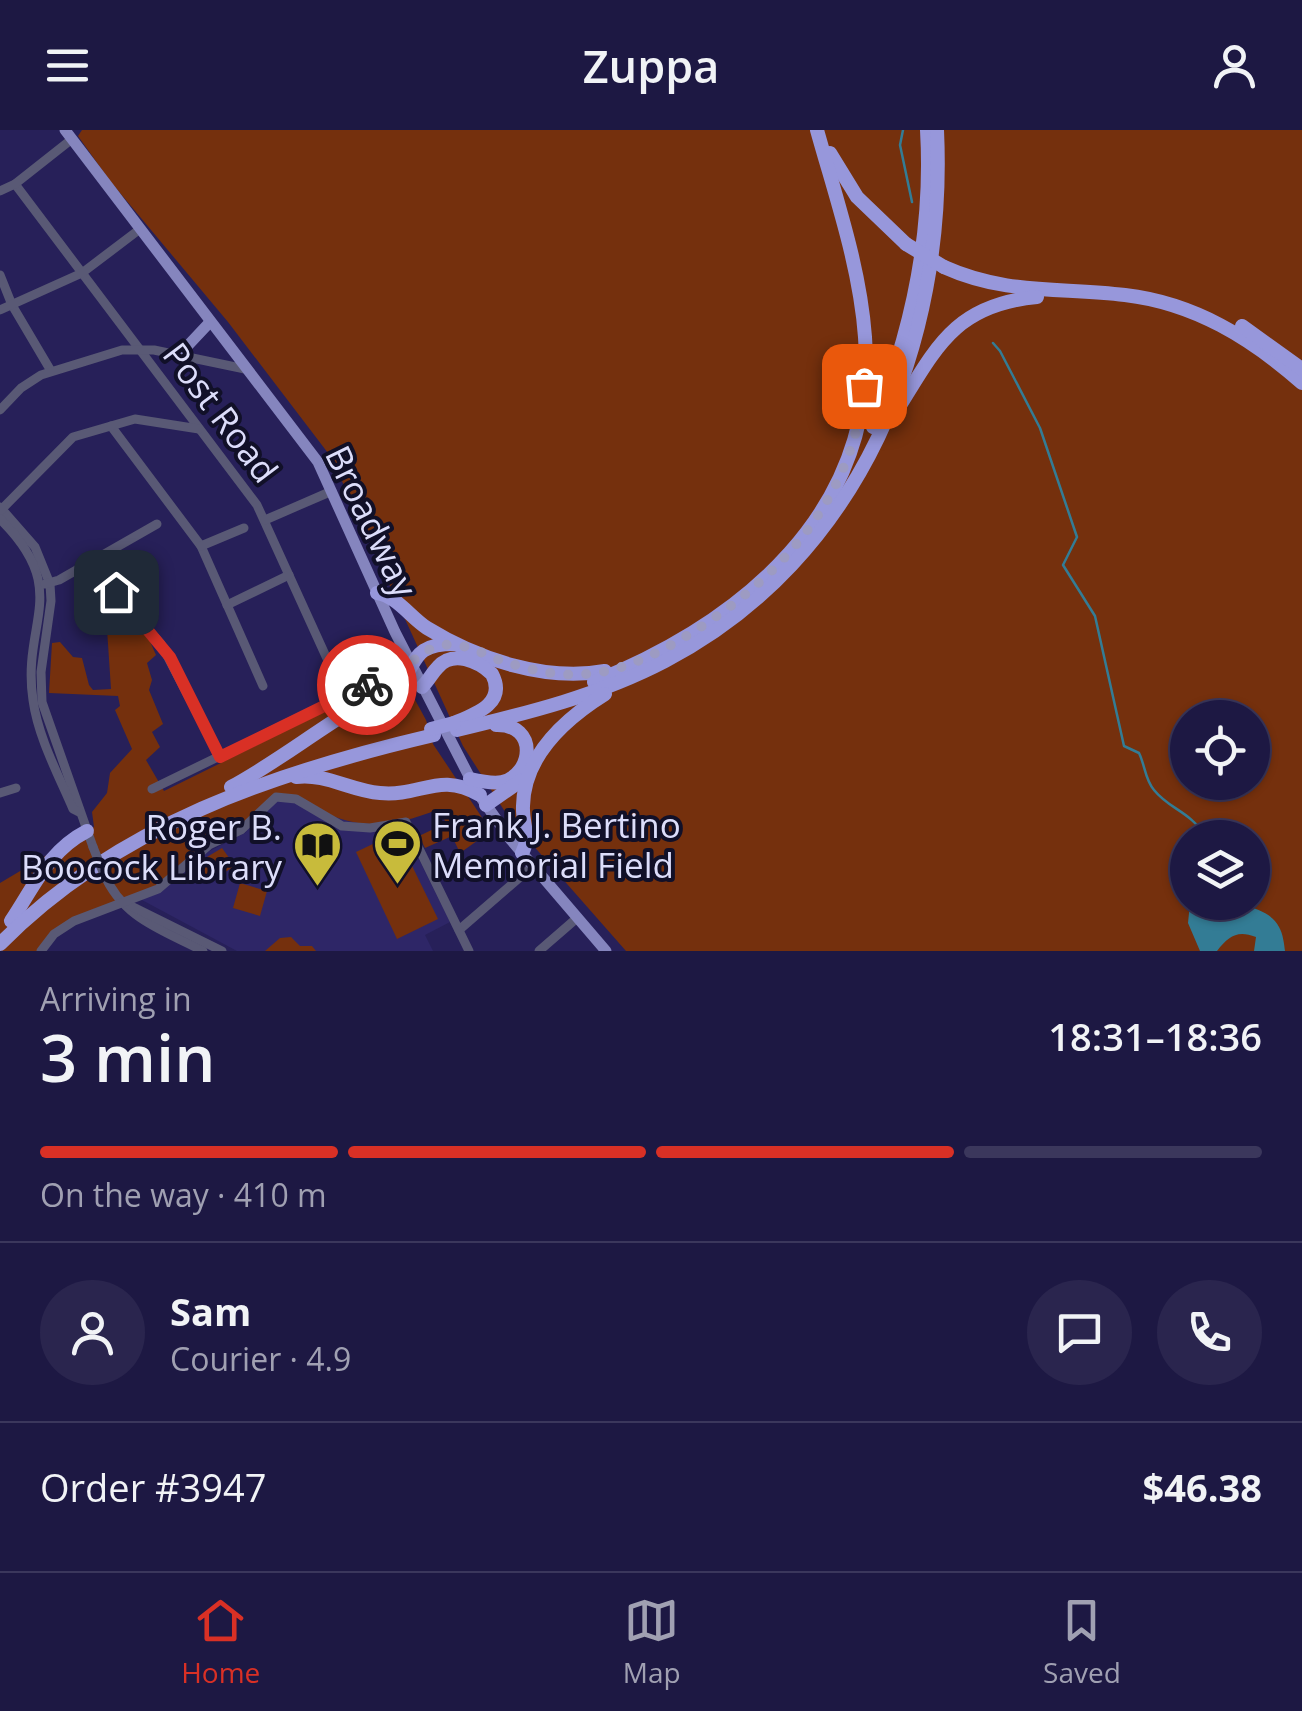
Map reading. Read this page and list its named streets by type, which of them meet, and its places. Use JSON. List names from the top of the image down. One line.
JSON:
{"streets":{"main road":["Broadway"],"street":["Post Road"]},"places":{"sports":["Frank J. Bertino Memorial Field"],"library":["Roger B. Boocock Library"]},"page":{"header":"Zuppa","heading":["3 min","Arriving in","18:31–18:36"],"panel":["Sam","Courier · 4.9","Order #3947","$46.38"],"bar":"On the way · 410 m","tabs":["Home","Map","Saved"]}}
